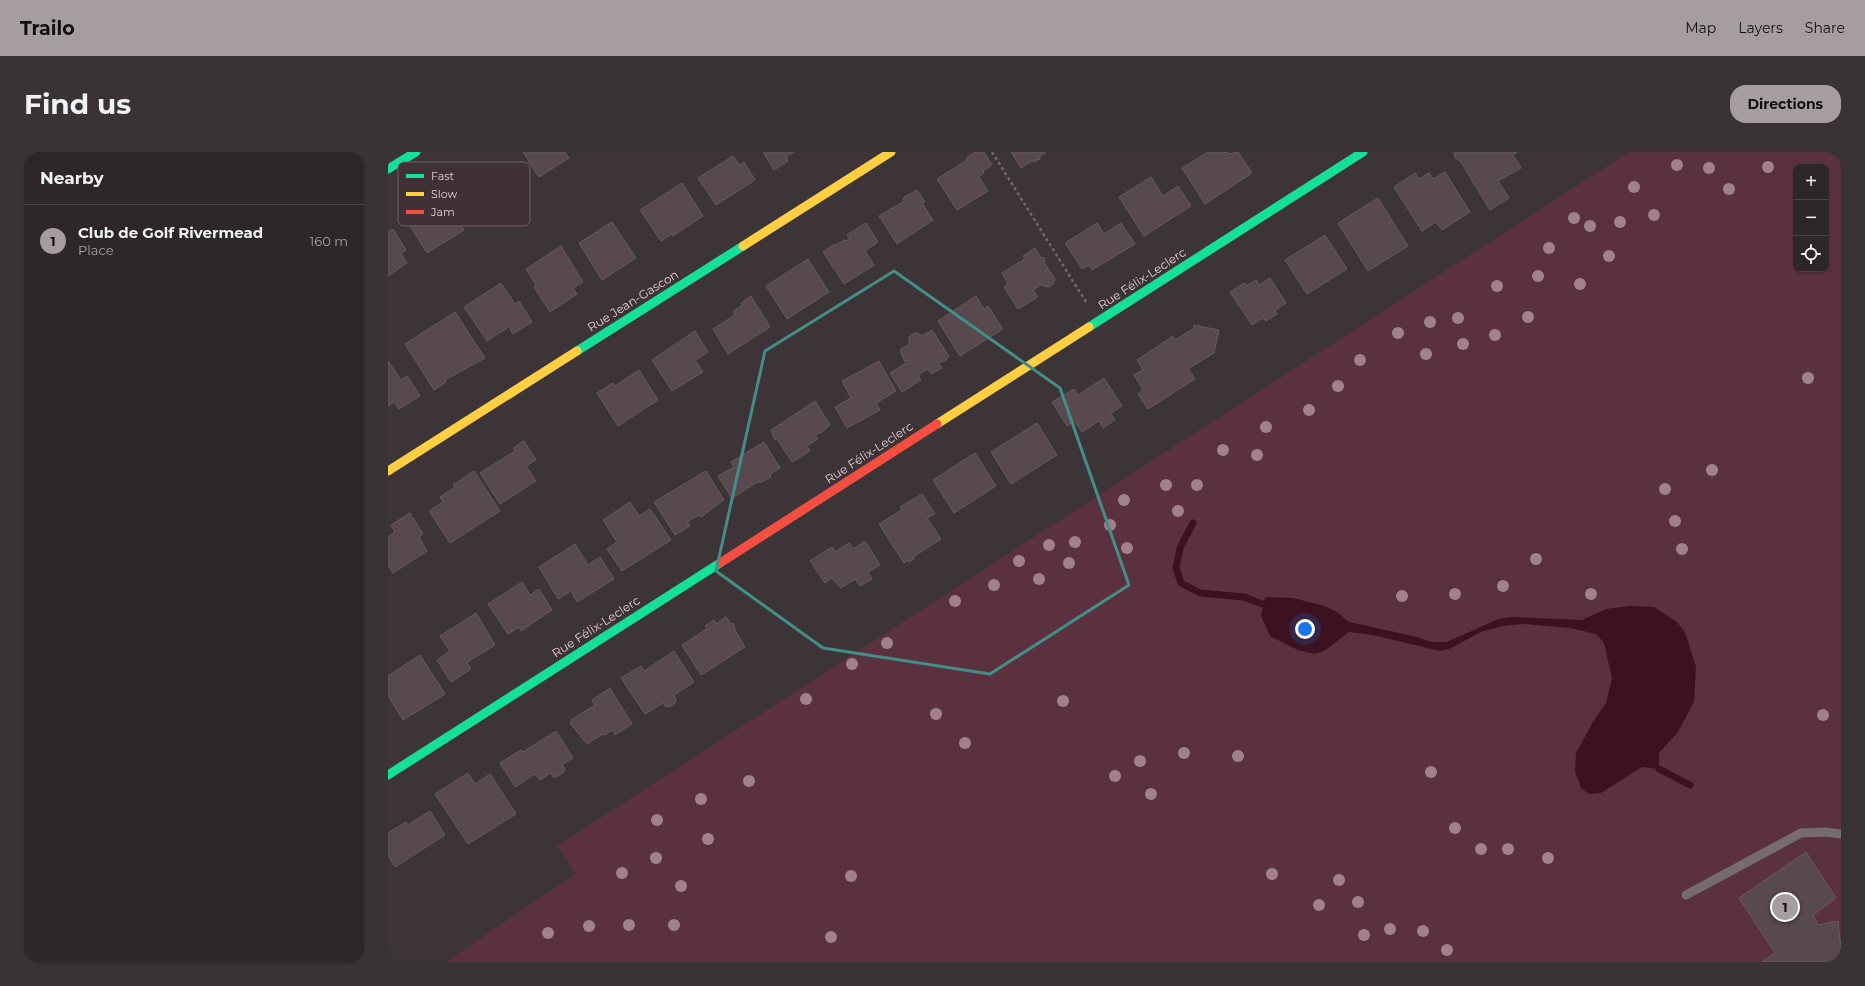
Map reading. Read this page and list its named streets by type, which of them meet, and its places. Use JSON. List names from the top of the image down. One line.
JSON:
{"streets":{"street":["Rue Félix-Leclerc","Rue Jean-Gascon"]},"legend":["Fast","Slow","Jam"],"page":{"header":"Trailo","nav":["Map","Layers","Share"],"buttons":"Directions","title":"Find us","heading":"Nearby","map_buttons":["+","−"],"list":[{"mark":"1","name":"Club de Golf Rivermead","note":"Place","value":"160 m"}],"pins":"1"}}
